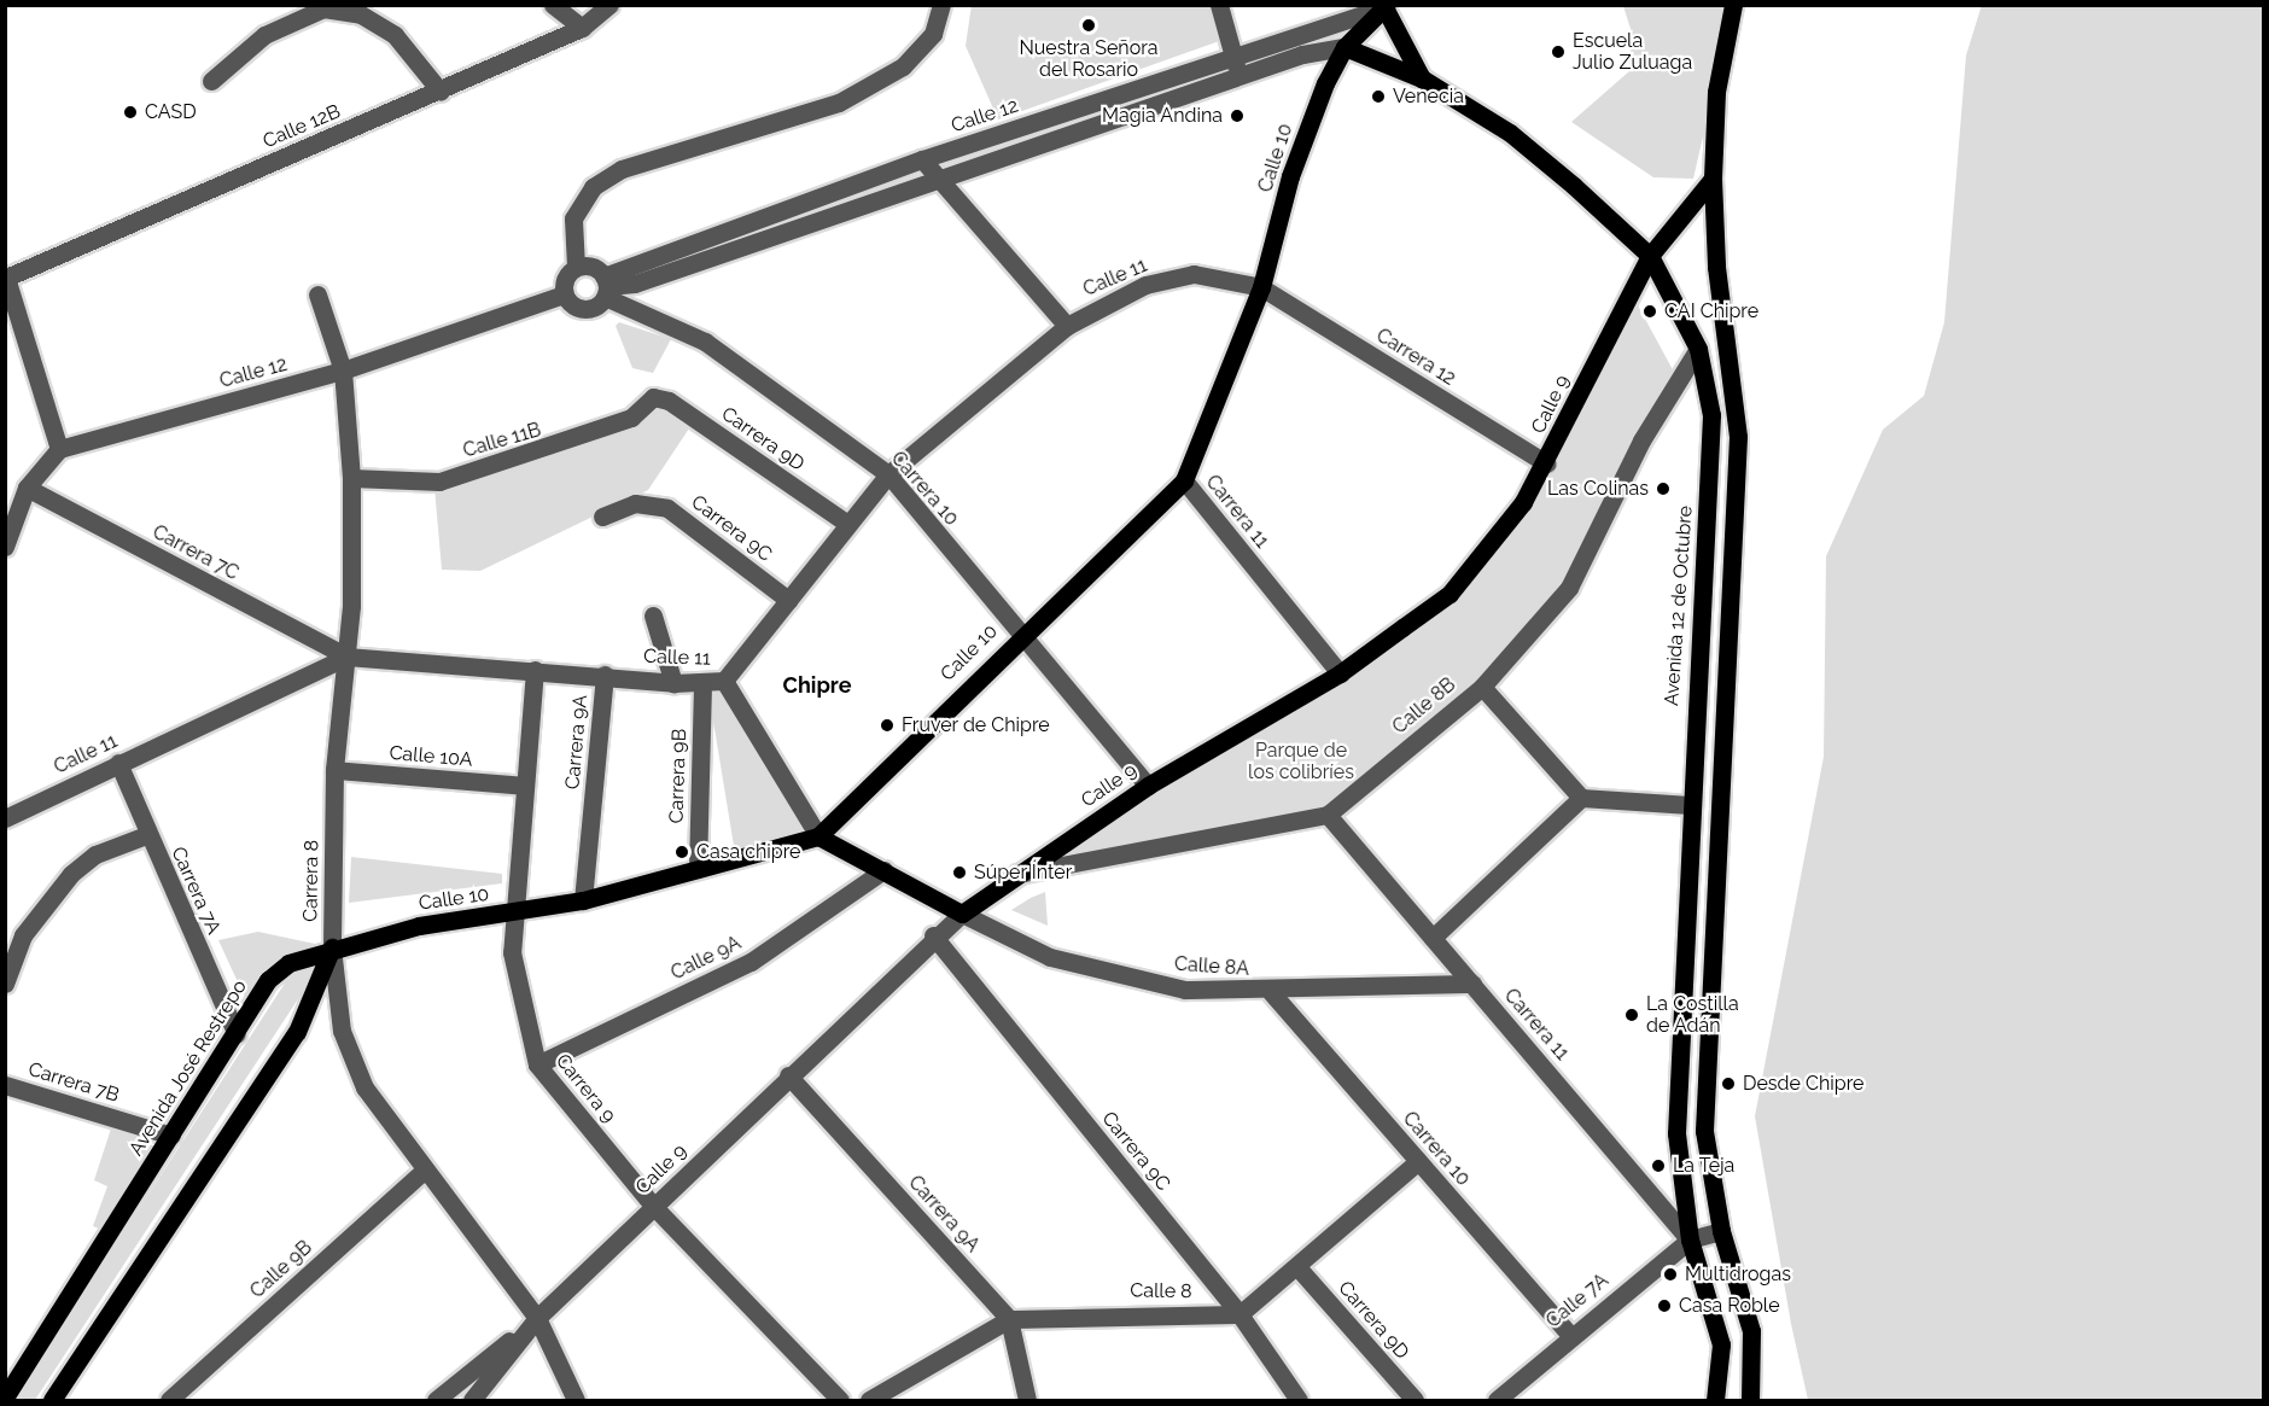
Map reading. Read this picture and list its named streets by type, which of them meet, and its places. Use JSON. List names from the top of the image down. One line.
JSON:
{"streets":{"main road":["Calle 10","Calle 9","Avenida 12 de Octubre","Avenida José Restrepo"],"street":["Calle 12","Calle 12B","Calle 11","Carrera 12","Carrera 9D","Calle 11B","Carrera 10","Carrera 11","Carrera 9C","Carrera 7C","Calle 8B","Carrera 9A","Calle 10A","Carrera 9B","Carrera 8","Carrera 7A","Calle 9A","Calle 8A","Carrera 7B","Carrera 9","Calle 9B","Calle 8","Calle 7A"]},"crossings":[["Calle 12","Carrera 10"],["Calle 12","Carrera 8"],["Calle 10","Calle 11"],["Calle 10","Carrera 12"],["Calle 10","Carrera 10"],["Calle 10","Carrera 11"],["Calle 10","Avenida 12 de Octubre"],["Calle 10","Carrera 9A"],["Calle 10","Carrera 9B"],["Calle 10","Carrera 8"],["Calle 10","Avenida José Restrepo"],["Calle 10","Carrera 9"],["Calle 11","Carrera 12"],["Calle 11","Carrera 9D"],["Calle 11","Carrera 10"],["Calle 11","Carrera 9C"],["Calle 11","Carrera 7C"],["Calle 11","Carrera 9A"],["Calle 11","Carrera 9B"],["Calle 11","Carrera 8"],["Calle 11","Carrera 7A"],["Calle 11","Carrera 9"],["Carrera 12","Calle 9"],["Calle 9","Carrera 10"],["Calle 9","Carrera 11"],["Calle 9","Carrera 9C"],["Calle 9","Avenida 12 de Octubre"],["Calle 9","Calle 8B"],["Calle 9","Carrera 9A"],["Calle 9","Carrera 8"],["Calle 9","Calle 8A"],["Calle 9","Carrera 9"],["Carrera 9D","Calle 11B"],["Calle 11B","Carrera 8"],["Carrera 10","Calle 8A"],["Carrera 10","Calle 7A"],["Carrera 11","Avenida 12 de Octubre"],["Carrera 11","Calle 8B"],["Carrera 11","Calle 8A"],["Carrera 11","Calle 7A"],["Carrera 9C","Calle 8"],["Carrera 7C","Carrera 8"],["Avenida 12 de Octubre","Calle 8B"],["Avenida 12 de Octubre","Calle 7A"],["Carrera 9A","Calle 8"],["Calle 10A","Carrera 8"],["Calle 10A","Carrera 9"],["Carrera 8","Avenida José Restrepo"],["Carrera 8","Calle 9B"],["Carrera 7A","Avenida José Restrepo"],["Calle 9A","Carrera 9"],["Avenida José Restrepo","Carrera 7B"]],"districts":["Chipre"],"parks":["Parque de los colibríes"],"places":["Nuestra Señora del Rosario","Escuela Julio Zuluaga","Venecia","CASD","Magia Andina","CAI Chipre","Las Colinas","Fruver de Chipre","Casa chipre","Súper Ínter","La Costilla de Adán","Desde Chipre","La Teja","Multidrogas","Casa Roble"]}
